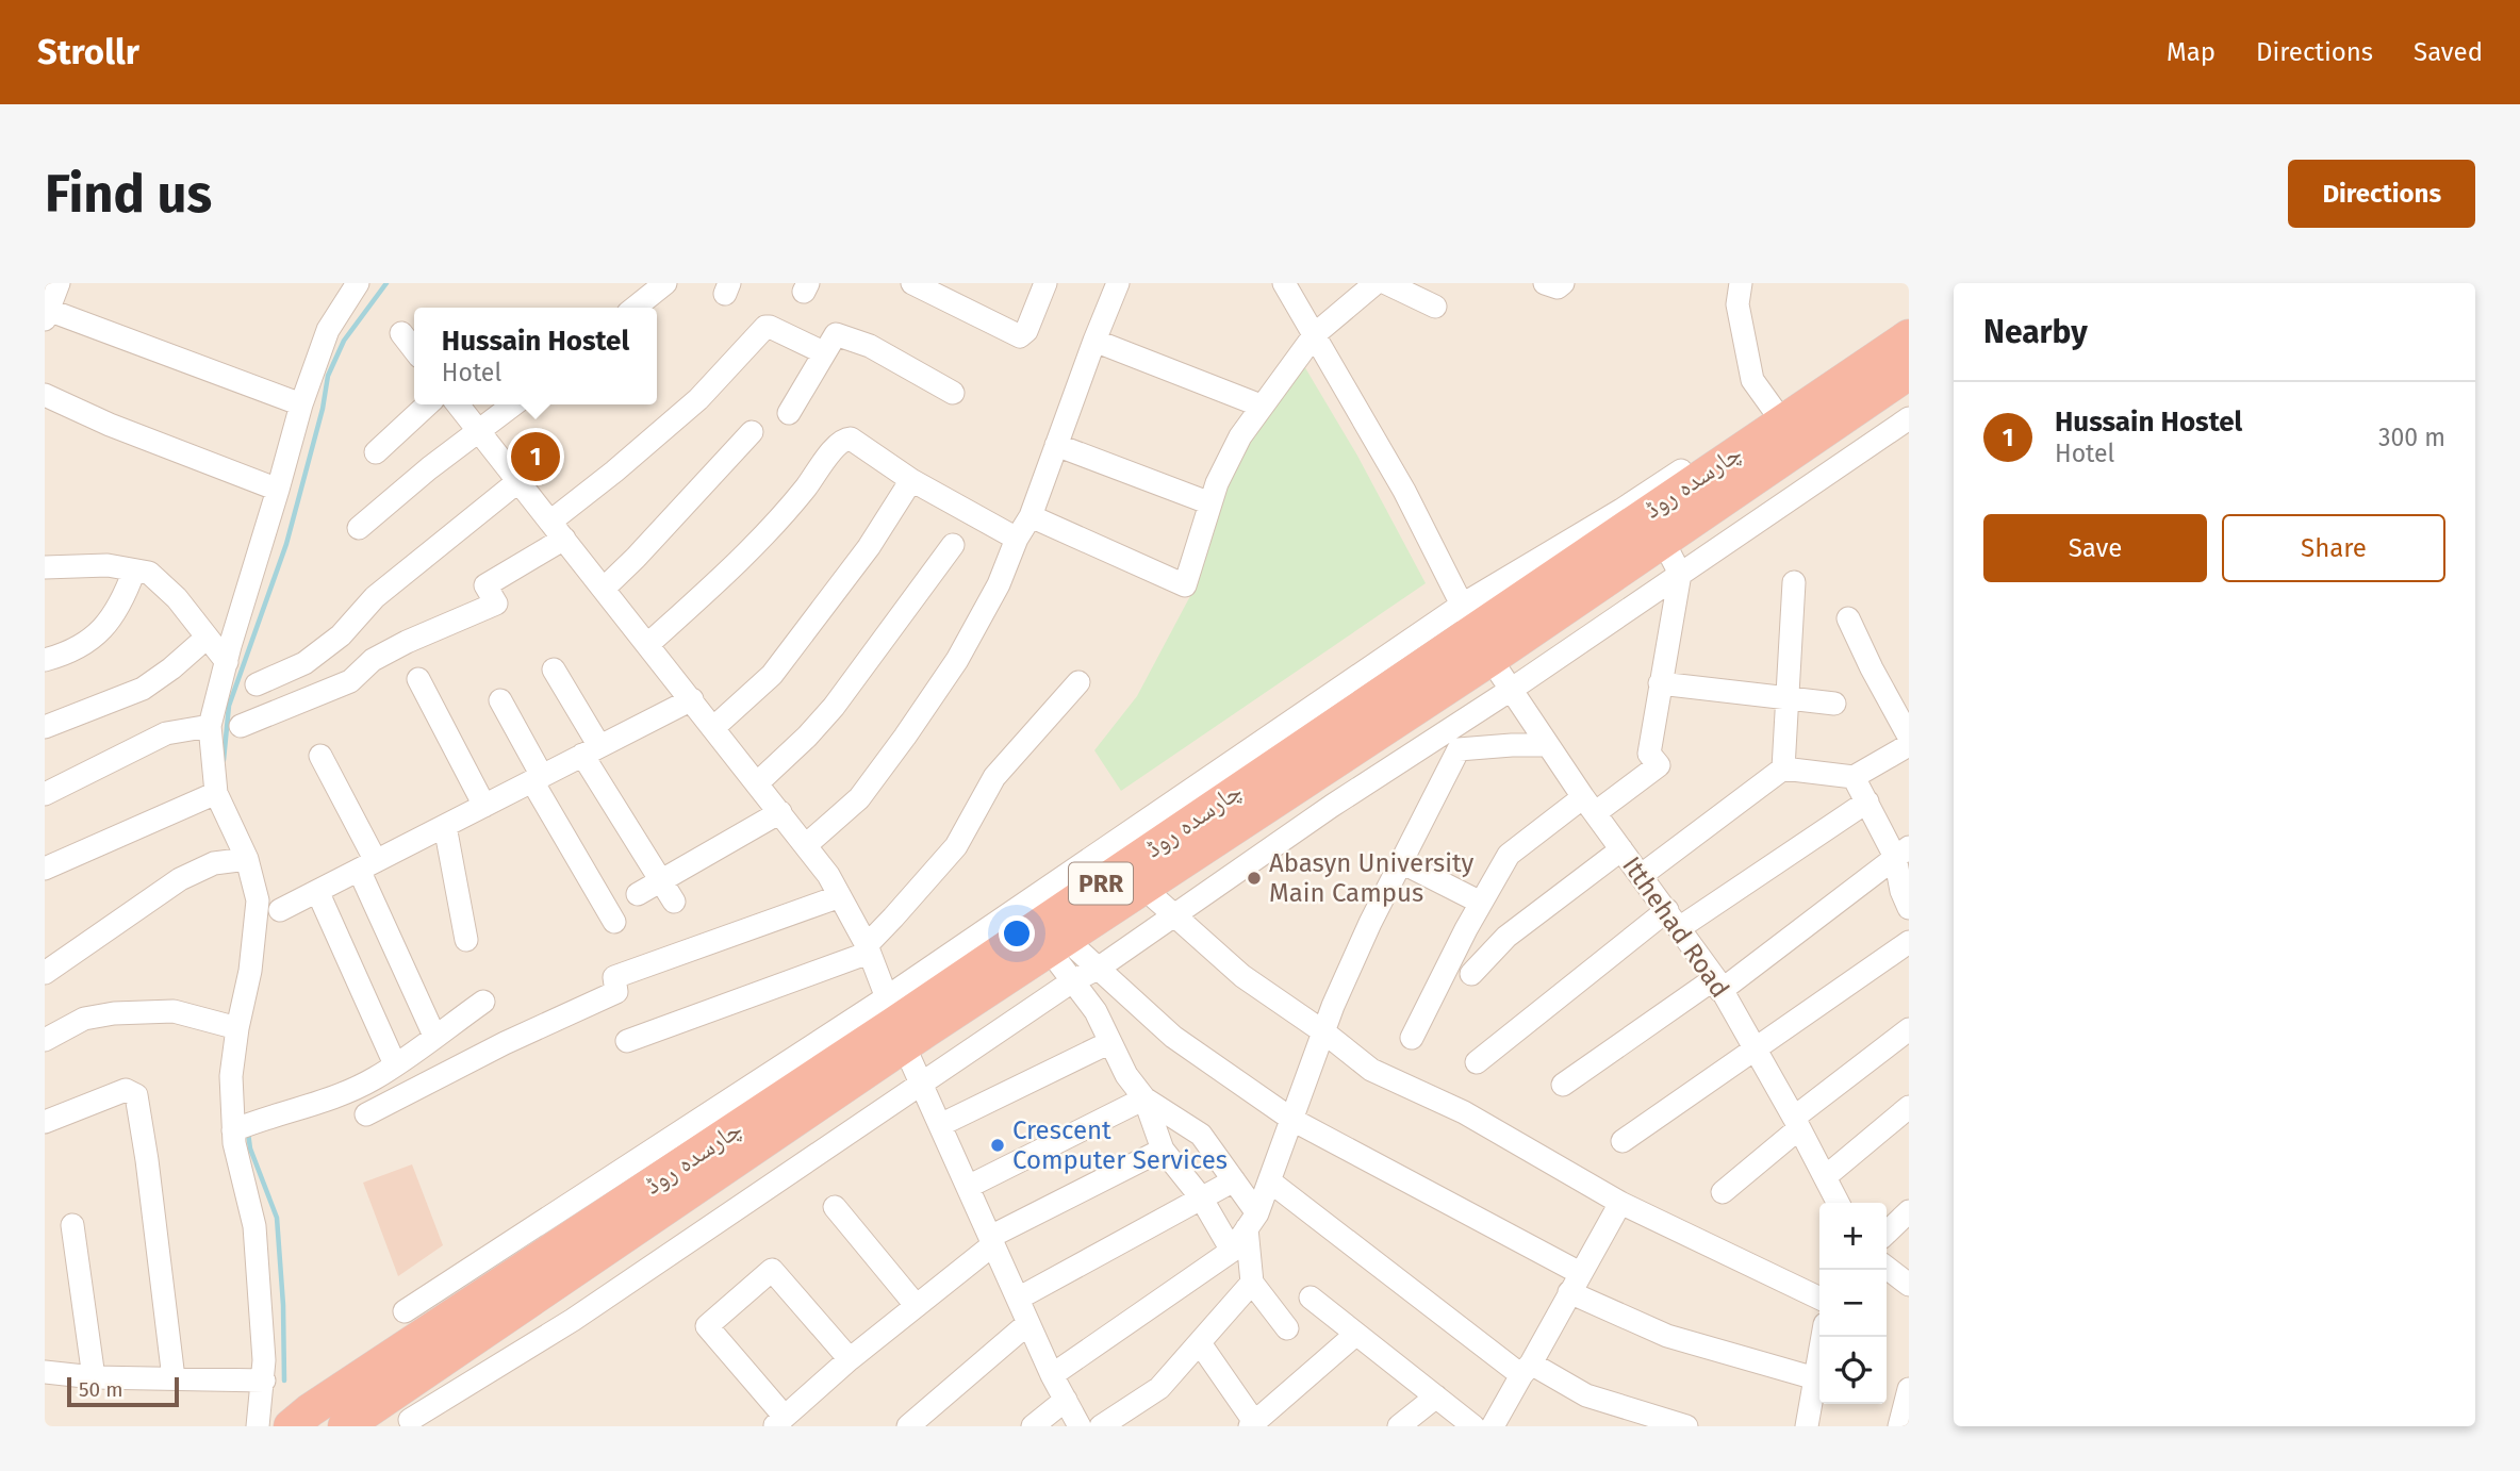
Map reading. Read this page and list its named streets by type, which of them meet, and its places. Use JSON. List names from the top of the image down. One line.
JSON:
{"streets":{"highway":["چارسدہ روڈ","PRR"],"street":["Itthehad Road"]},"crossings":[["چارسدہ روڈ","Itthehad Road"]],"places":["Abasyn University Main Campus","Crescent Computer Services"],"scale_bar":"50 m","page":{"header":"Strollr","nav":["Map","Directions","Saved"],"buttons":["Directions",["Save","Share"]],"title":"Find us","heading":"Nearby","popup":["Hussain Hostel","Hotel"],"list":[{"mark":"1","name":"Hussain Hostel","note":"Hotel","value":"300 m"}],"pins":"1","map_buttons":["+","−"],"scale":"50 m"}}
